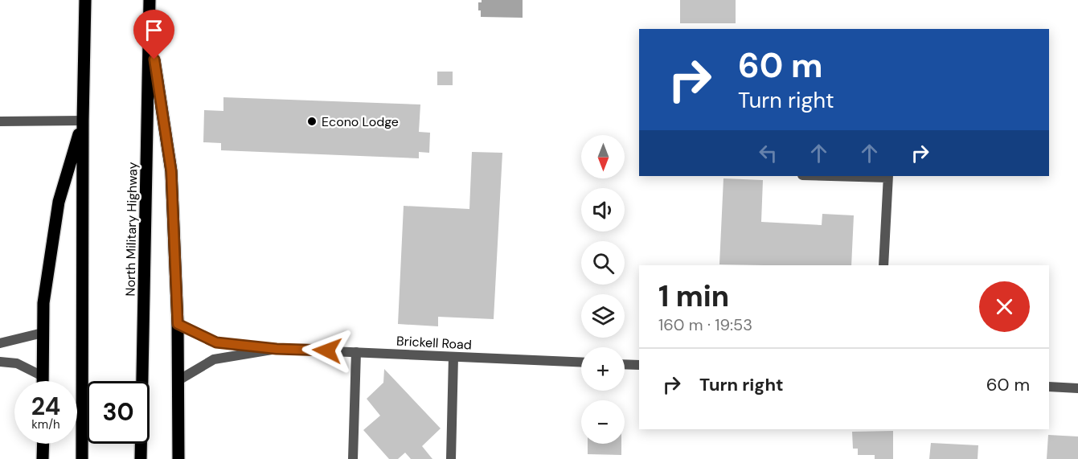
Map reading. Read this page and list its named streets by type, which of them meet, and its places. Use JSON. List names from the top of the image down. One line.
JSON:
{"streets":{"main road":["North Military Highway"],"street":["Brickell Road"]},"places":["Econo Lodge"],"north":"bottom","page":{"turn":["60 m","Turn right"],"map_buttons":["+","−"],"heading":["1 min","160 m · 19:53"],"list":[{"name":"Turn right","value":"60 m"}],"speed":"24 km/h","limit":"30"}}
